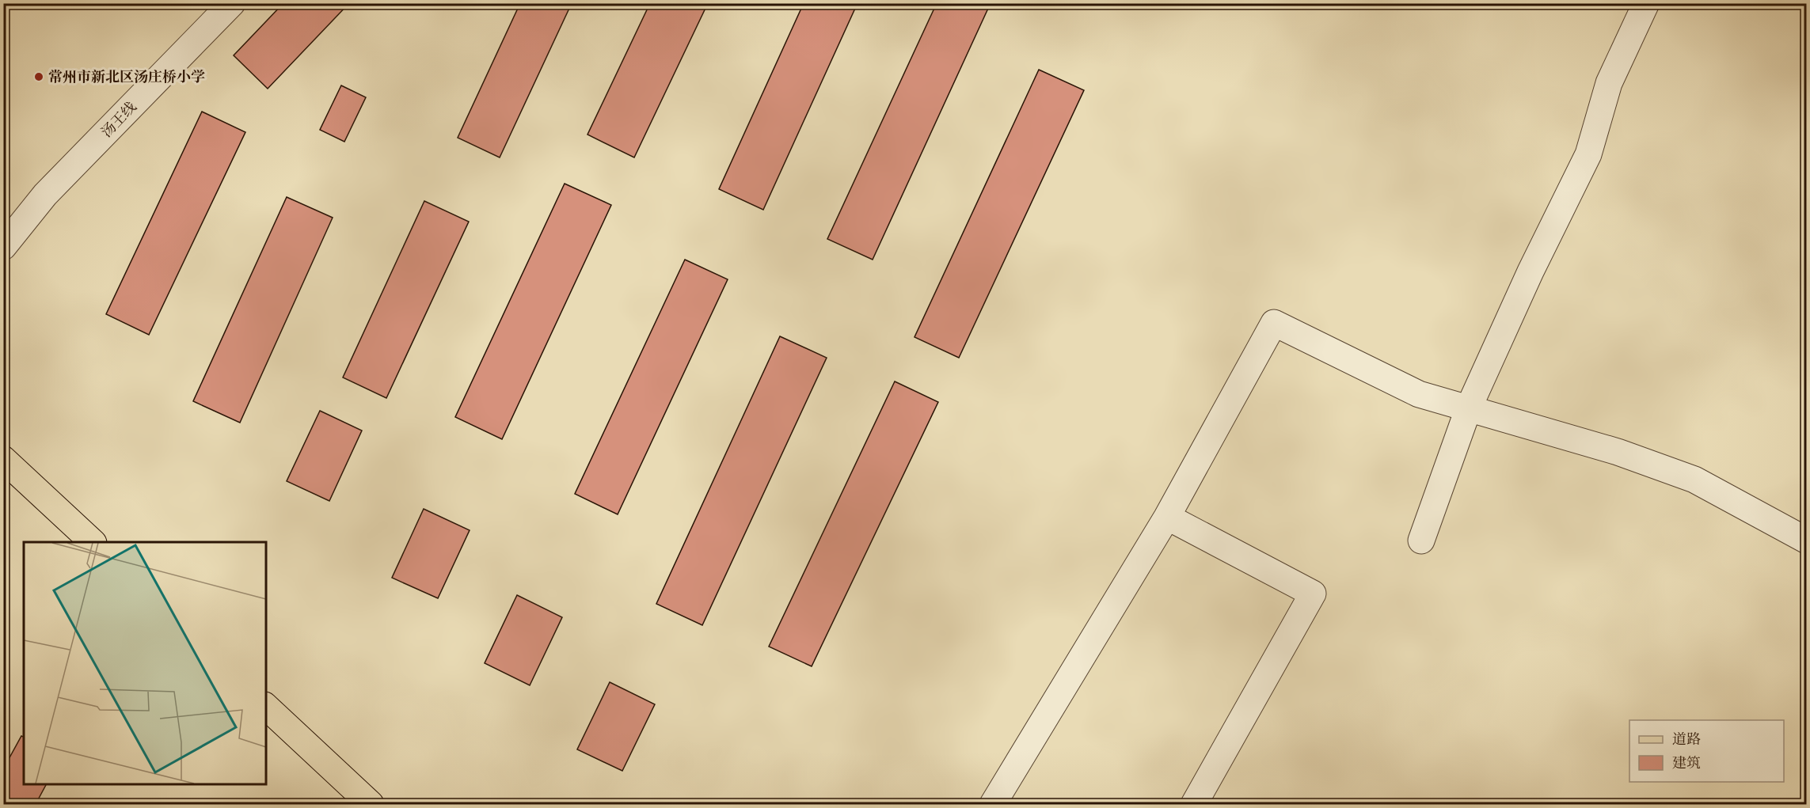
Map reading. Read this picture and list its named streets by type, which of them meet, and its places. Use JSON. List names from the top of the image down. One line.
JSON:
{"streets":{"street":["汤王线"]},"places":["常州市新北区汤庄桥小学"],"legend":["道路","建筑"]}
